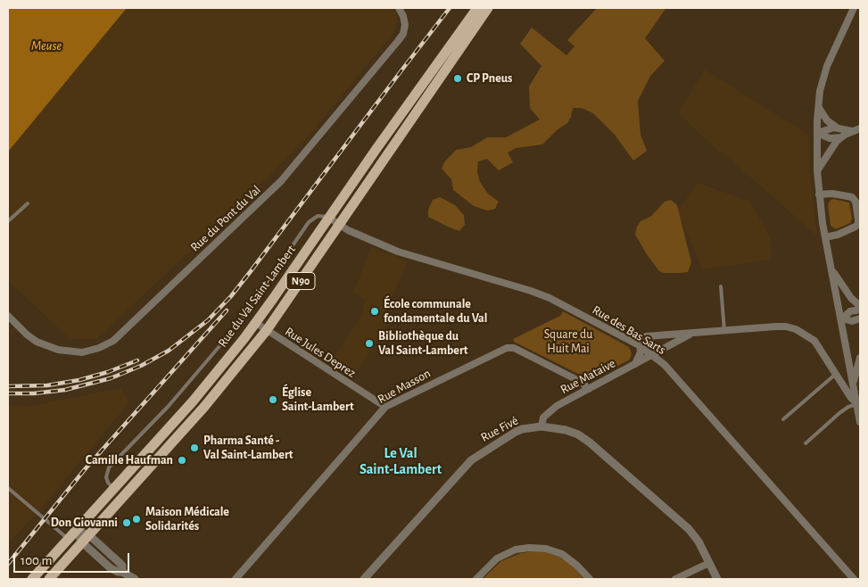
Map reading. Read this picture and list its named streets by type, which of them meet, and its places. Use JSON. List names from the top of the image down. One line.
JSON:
{"streets":{"main road":["N90","Rue du Val Saint-Lambert"],"street":["Rue du Pont du Val","Rue des Bas Sarts","Rue Jules Deprez","Rue Mataive","Rue Masson","Rue Fivé"]},"crossings":[["Rue du Val Saint-Lambert","Rue des Bas Sarts"],["Rue du Val Saint-Lambert","Rue Jules Deprez"],["Rue des Bas Sarts","Rue Mataive"],["Rue Jules Deprez","Rue Masson"],["Rue Mataive","Rue Masson"],["Rue Mataive","Rue Fivé"]],"districts":["Le Val Saint-Lambert"],"water":["Meuse"],"parks":["Square du Huit Mai"],"places":["CP Pneus","École communale fondamentale du Val","Bibliothèque du Val Saint-Lambert","Église Saint-Lambert","Pharma Santé - Val Saint-Lambert","Camille Haufman","Maison Médicale Solidarités","Don Giovanni"],"scale_bar":"100 m"}
